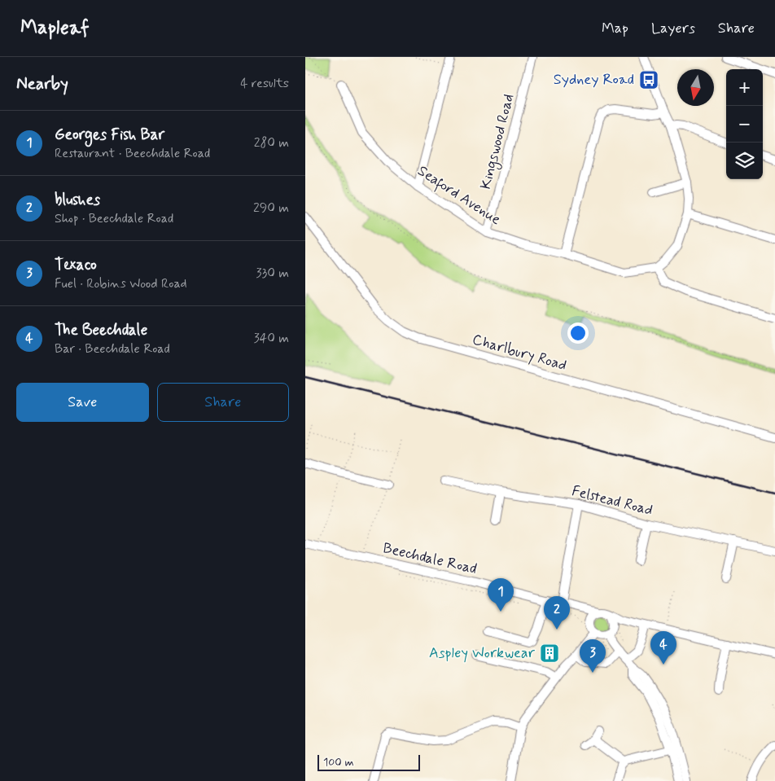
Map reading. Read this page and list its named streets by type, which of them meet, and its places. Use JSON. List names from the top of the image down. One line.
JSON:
{"streets":{"street":["Kingswood Road","Seaford Avenue","Charlbury Road","Felstead Road","Beechdale Road"]},"crossings":[["Kingswood Road","Seaford Avenue"]],"places":{"bus stop":["Sydney Road"],"building":["Aspley Workwear"]},"scale_bar":"100 m","north":"bottom","page":{"header":"Mapleaf","nav":["Map","Layers","Share"],"heading":["Nearby","4 results"],"map_buttons":["+","−"],"list":[{"mark":"1","name":"Georges Fish Bar","note":"Restaurant · Beechdale Road","value":"280 m"},{"mark":"2","name":"blushes","note":"Shop · Beechdale Road","value":"290 m"},{"mark":"3","name":"Texaco","note":"Fuel · Robins Wood Road","value":"330 m"},{"mark":"4","name":"The Beechdale","note":"Bar · Beechdale Road","value":"340 m"}],"buttons":["Save","Share"],"pins":["1","2","4","3"],"scale":"100 m"}}
